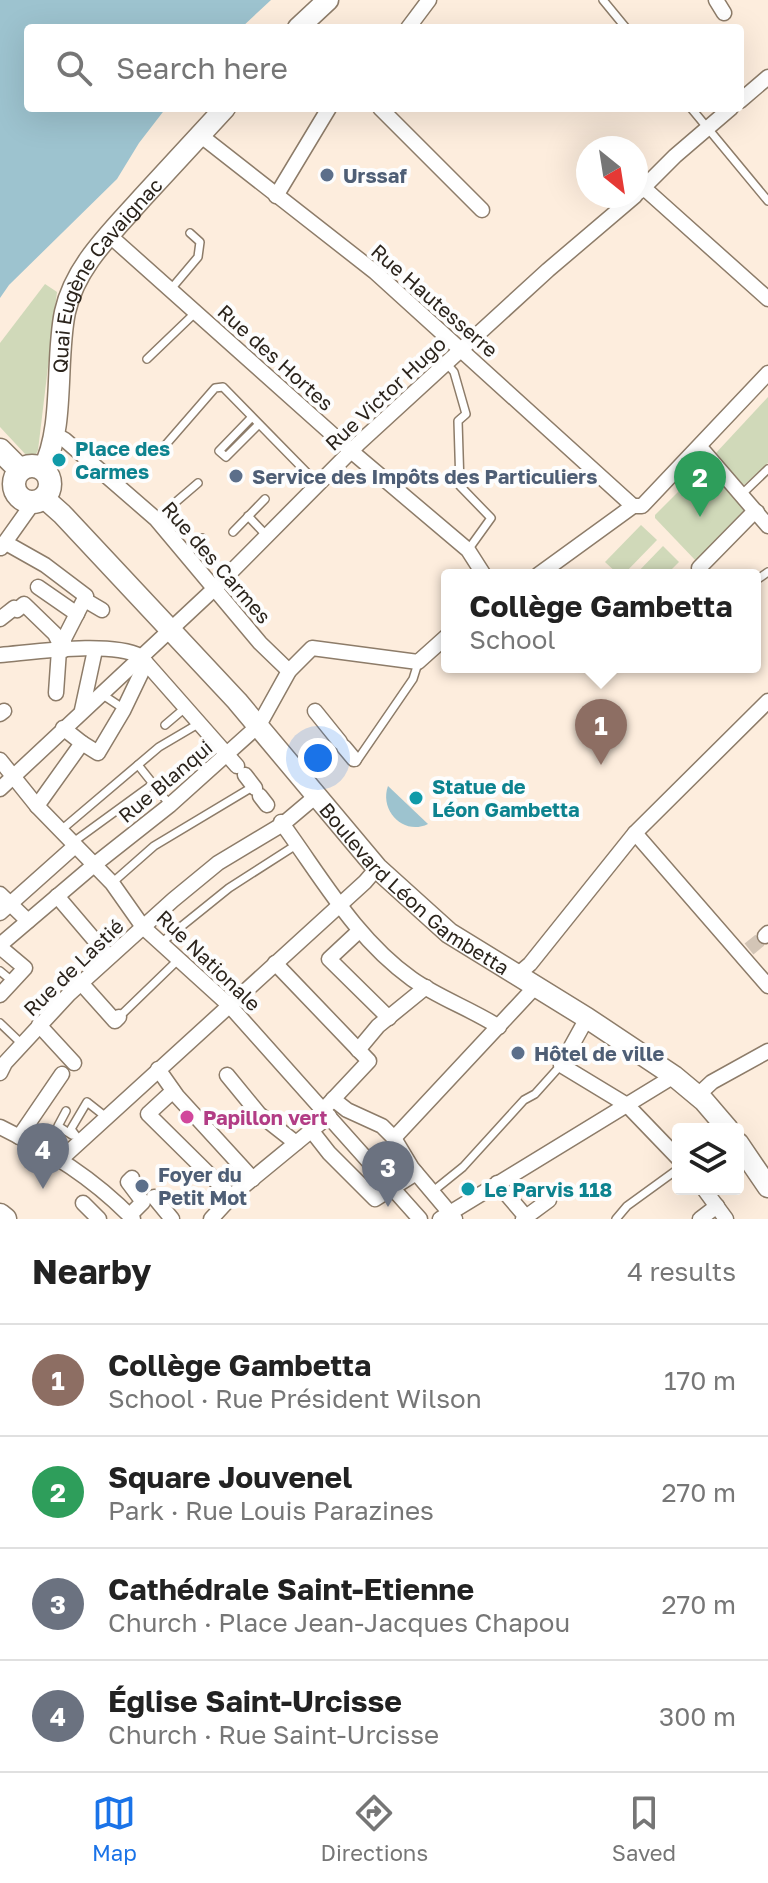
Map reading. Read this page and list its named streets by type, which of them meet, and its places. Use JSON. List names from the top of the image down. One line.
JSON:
{"streets":{"main road":["Quai Eugène Cavaignac","Boulevard Léon Gambetta"],"street":["Rue Hautesserre","Rue des Hortes","Rue Victor Hugo","Rue des Carmes","Rue Blanqui","Rue Nationale","Rue de Lastié"]},"crossings":[["Quai Eugène Cavaignac","Rue Hautesserre"],["Quai Eugène Cavaignac","Rue des Hortes"],["Quai Eugène Cavaignac","Rue des Carmes"],["Rue Hautesserre","Rue Victor Hugo"],["Rue des Hortes","Rue Victor Hugo"],["Rue Victor Hugo","Rue des Carmes"],["Rue Victor Hugo","Boulevard Léon Gambetta"],["Rue Victor Hugo","Rue Nationale"],["Rue des Carmes","Rue Blanqui"],["Rue Blanqui","Boulevard Léon Gambetta"],["Rue Blanqui","Rue Nationale"],["Boulevard Léon Gambetta","Rue de Lastié"],["Rue Nationale","Rue de Lastié"]],"places":["Urssaf","Place des Carmes","Service des Impôts des Particuliers","Statue de Léon Gambetta","Hôtel de ville","Papillon vert","Foyer du Petit Mot","Le Parvis 118"],"north":"bottom right","page":{"search":"Search here","pins":["2","1","4","3"],"popup":["Collège Gambetta","School"],"heading":["Nearby","4 results"],"list":[{"mark":"1","name":"Collège Gambetta","note":"School · Rue Président Wilson","value":"170 m"},{"mark":"2","name":"Square Jouvenel","note":"Park · Rue Louis Parazines","value":"270 m"},{"mark":"3","name":"Cathédrale Saint-Etienne","note":"Church · Place Jean-Jacques Chapou","value":"270 m"},{"mark":"4","name":"Église Saint-Urcisse","note":"Church · Rue Saint-Urcisse","value":"300 m"}],"nav":["Map","Directions","Saved"]}}
